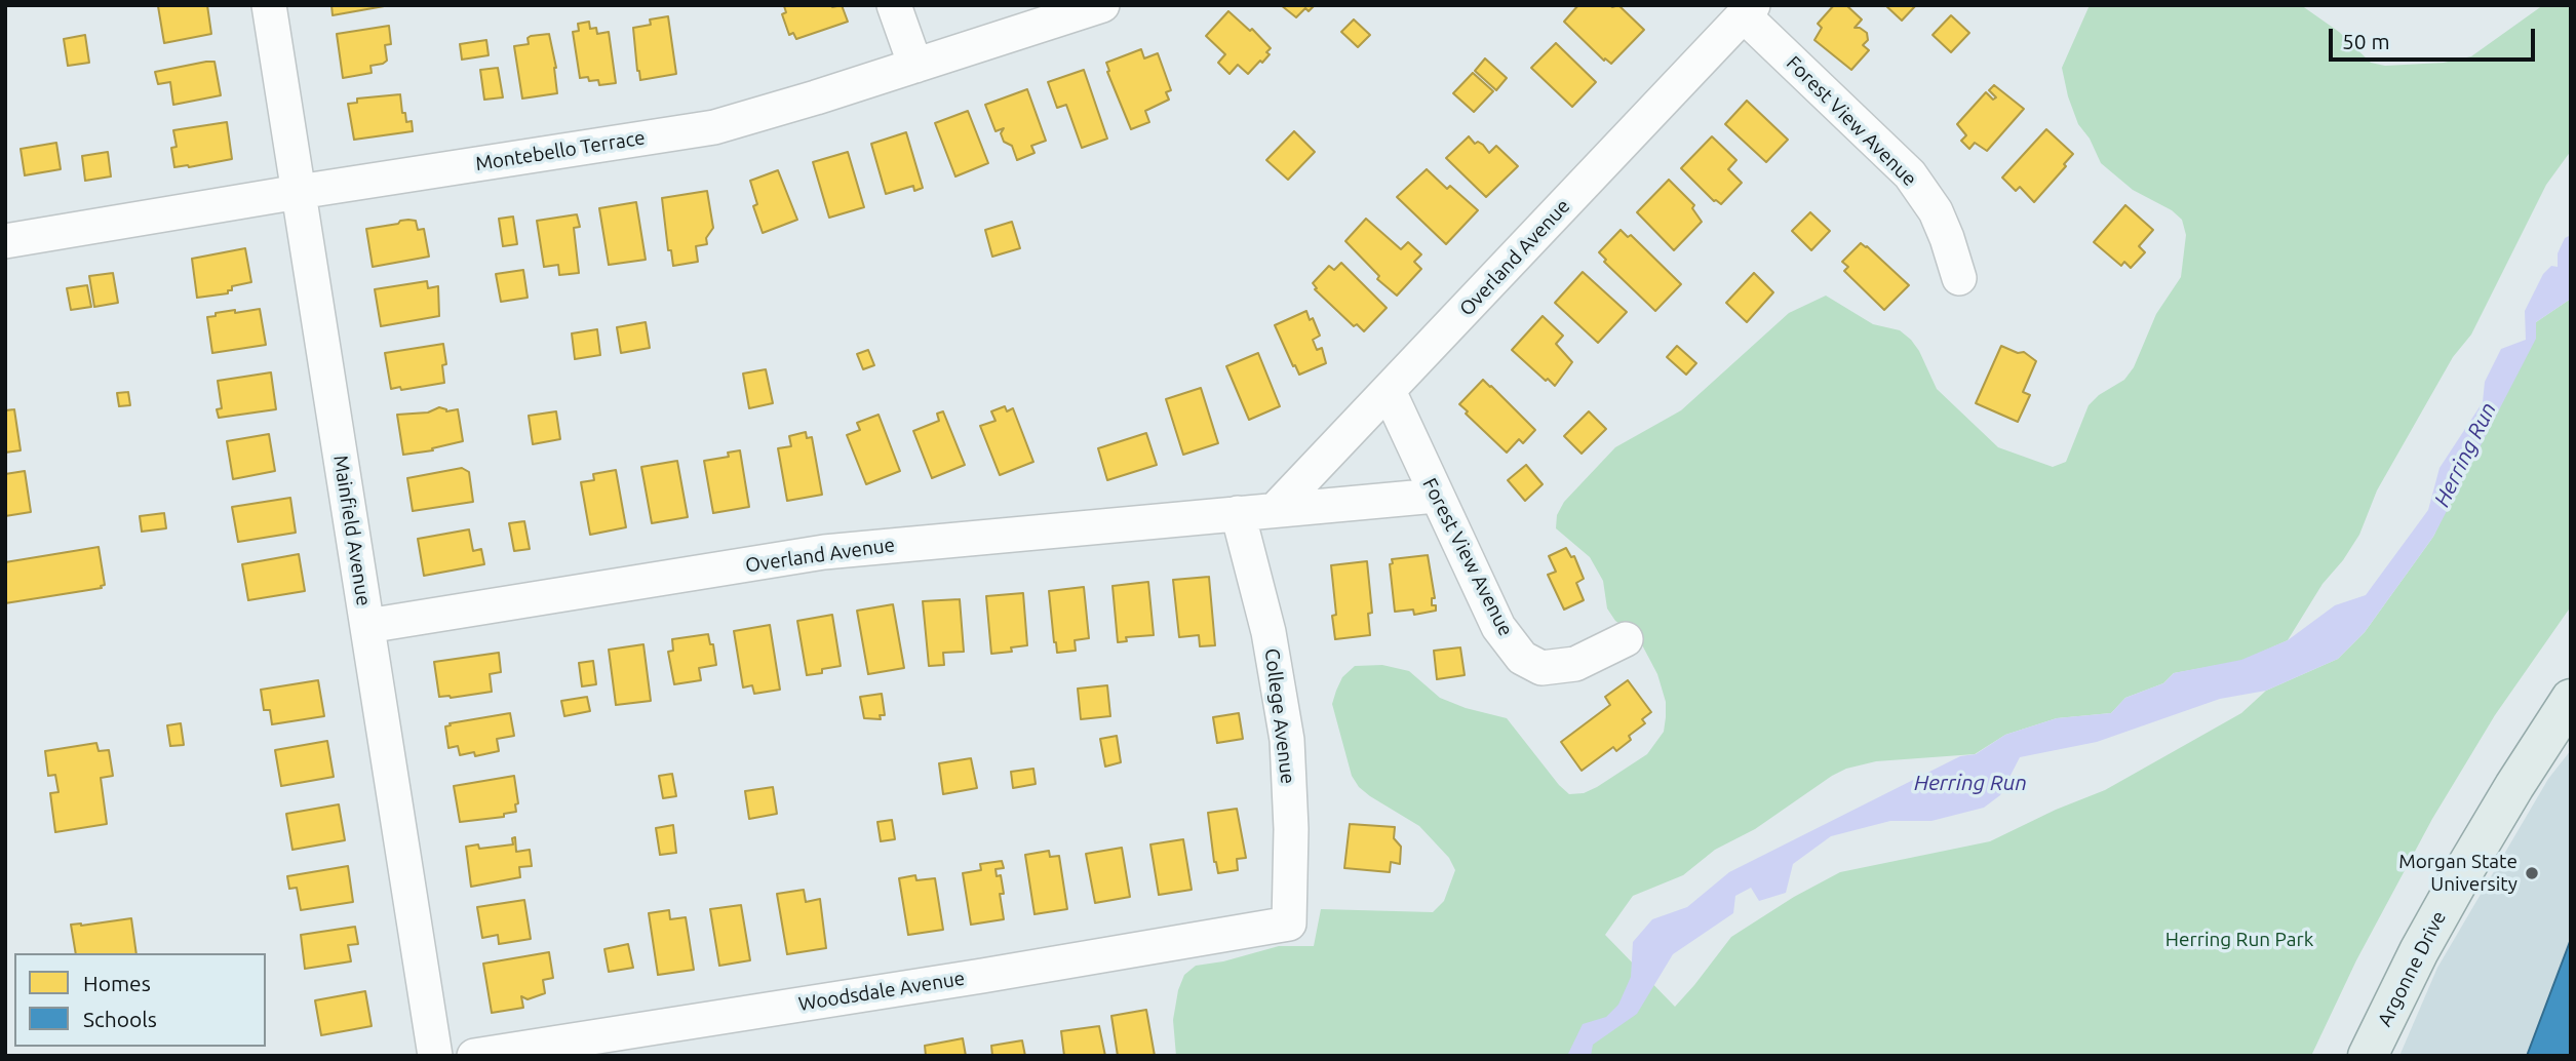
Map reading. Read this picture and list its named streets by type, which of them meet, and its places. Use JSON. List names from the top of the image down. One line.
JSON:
{"streets":{"main road":["Argonne Drive"],"street":["Forest View Avenue","Montebello Terrace","Overland Avenue","Mainfield Avenue","College Avenue","Woodsdale Avenue"]},"crossings":[["Forest View Avenue","Overland Avenue"],["Montebello Terrace","Mainfield Avenue"],["Overland Avenue","Mainfield Avenue"],["Overland Avenue","College Avenue"],["College Avenue","Woodsdale Avenue"]],"water":["Herring Run"],"parks":["Herring Run Park"],"places":["Morgan State University"],"legend":["Homes","Schools"],"scale_bar":"50 m"}
